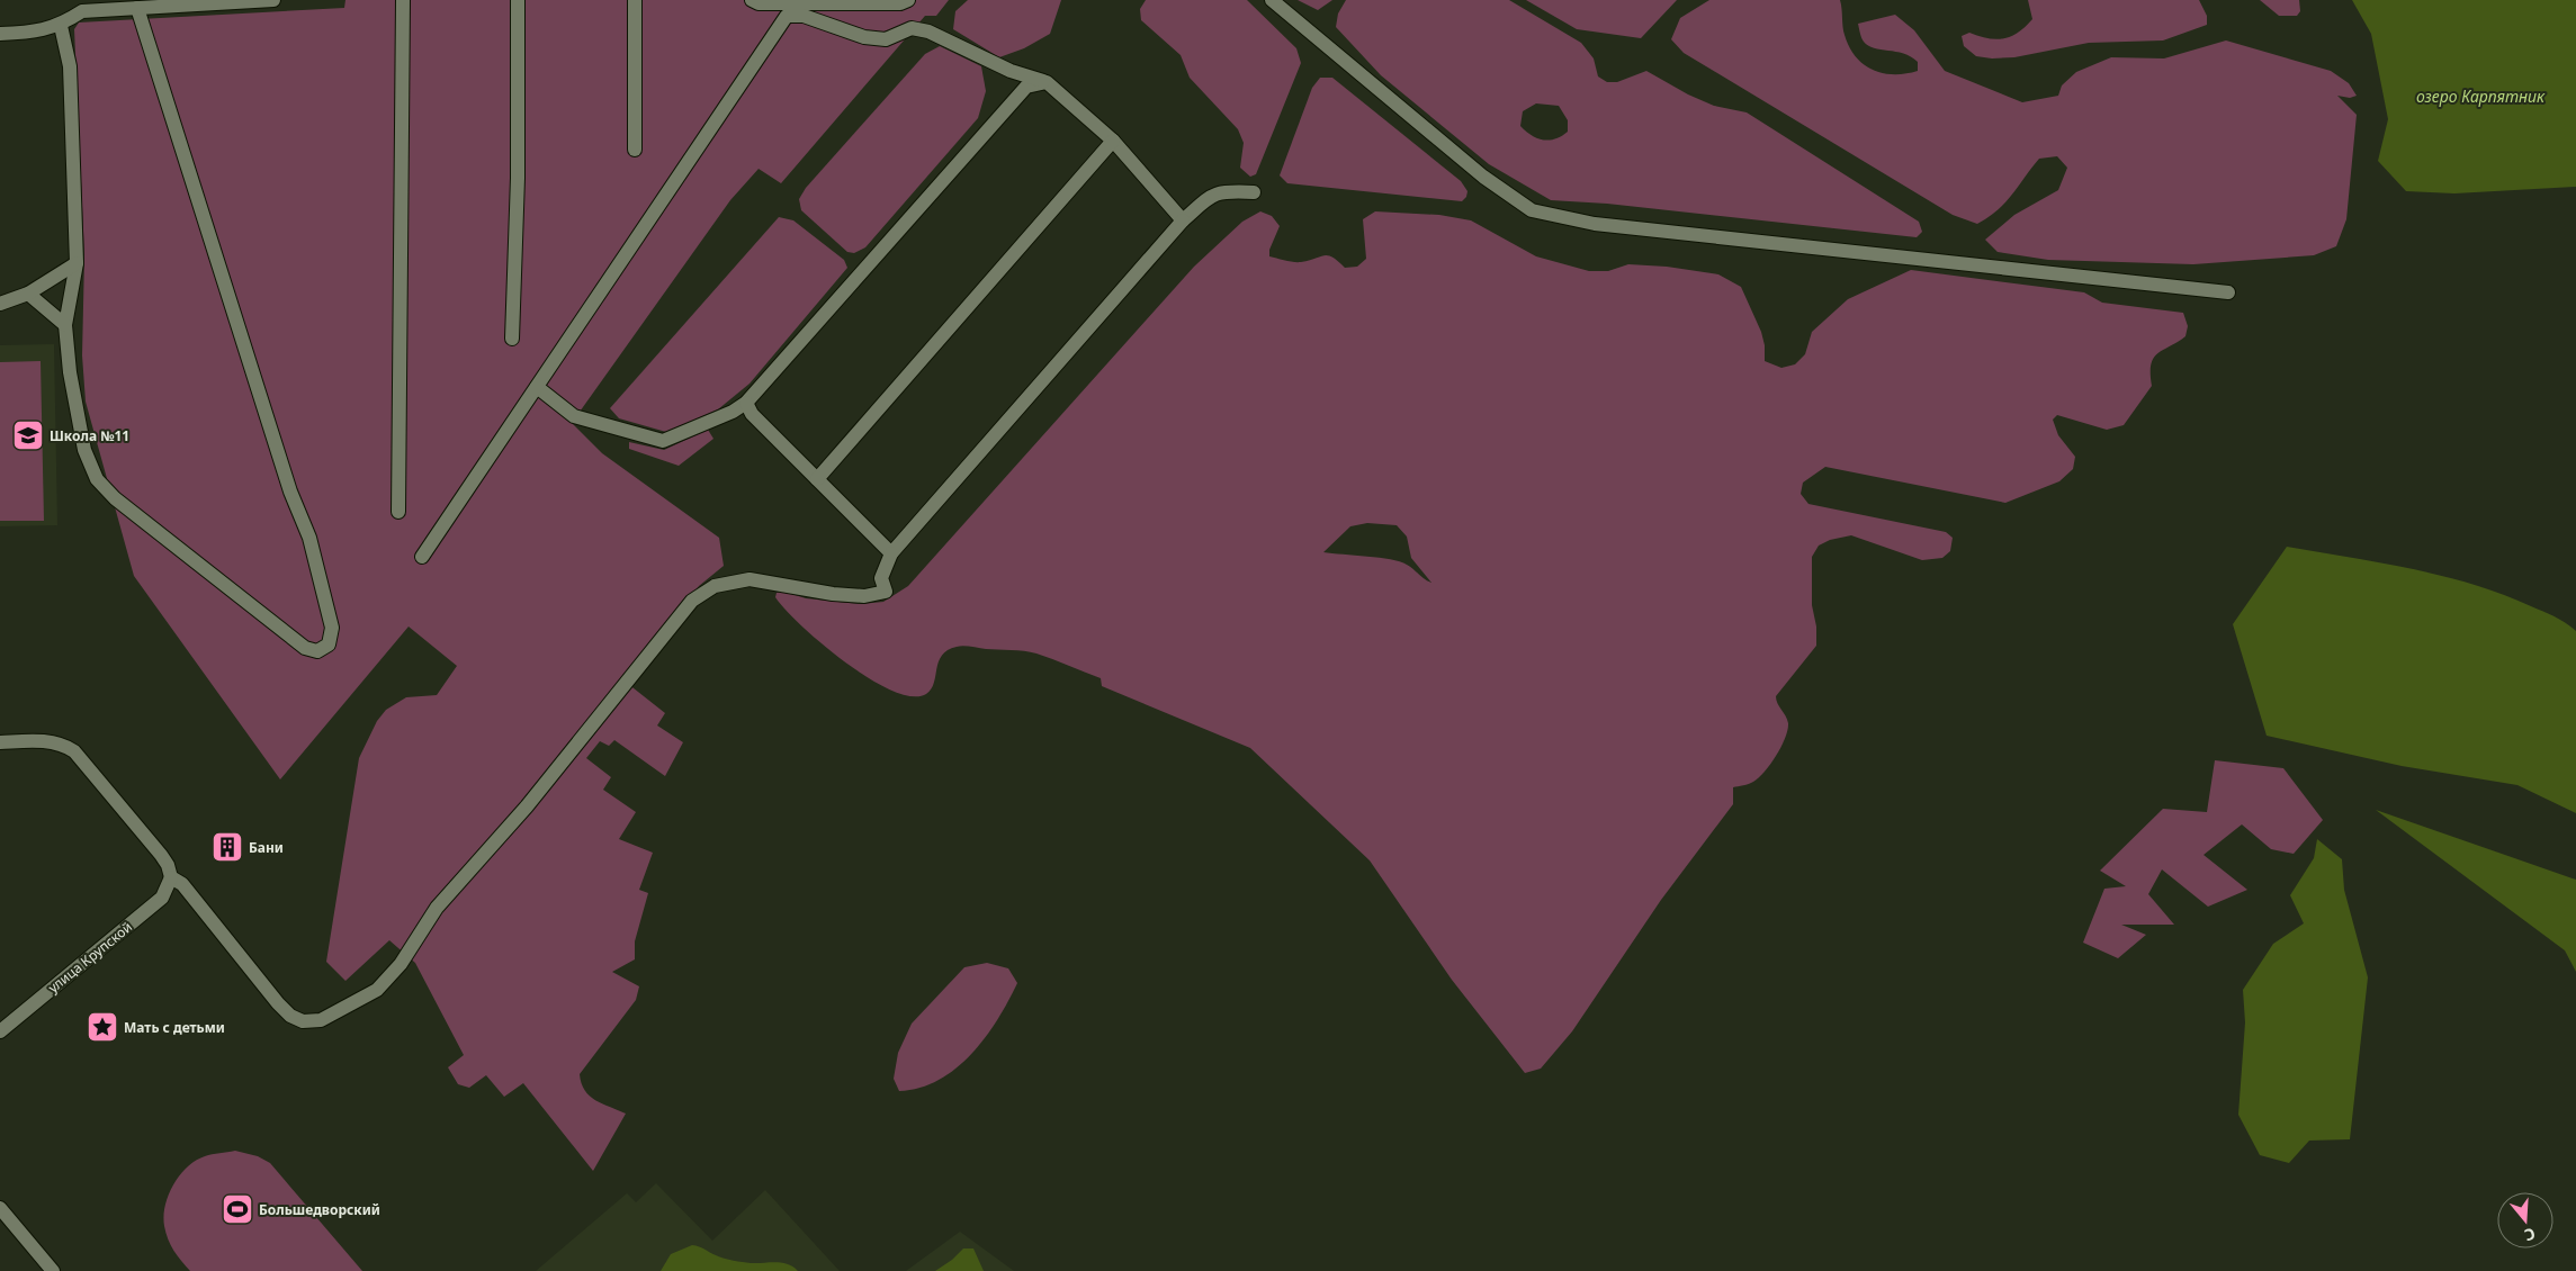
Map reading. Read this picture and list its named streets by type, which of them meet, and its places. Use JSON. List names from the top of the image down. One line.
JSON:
{"streets":{"street":["улица Крупской"]},"water":["озеро Карпятник"],"places":{"school or university":["Школа №11"],"building":["Бани"],"place":["Мать с детьми"],"sports":["Большедворский"]},"north":"bottom"}
